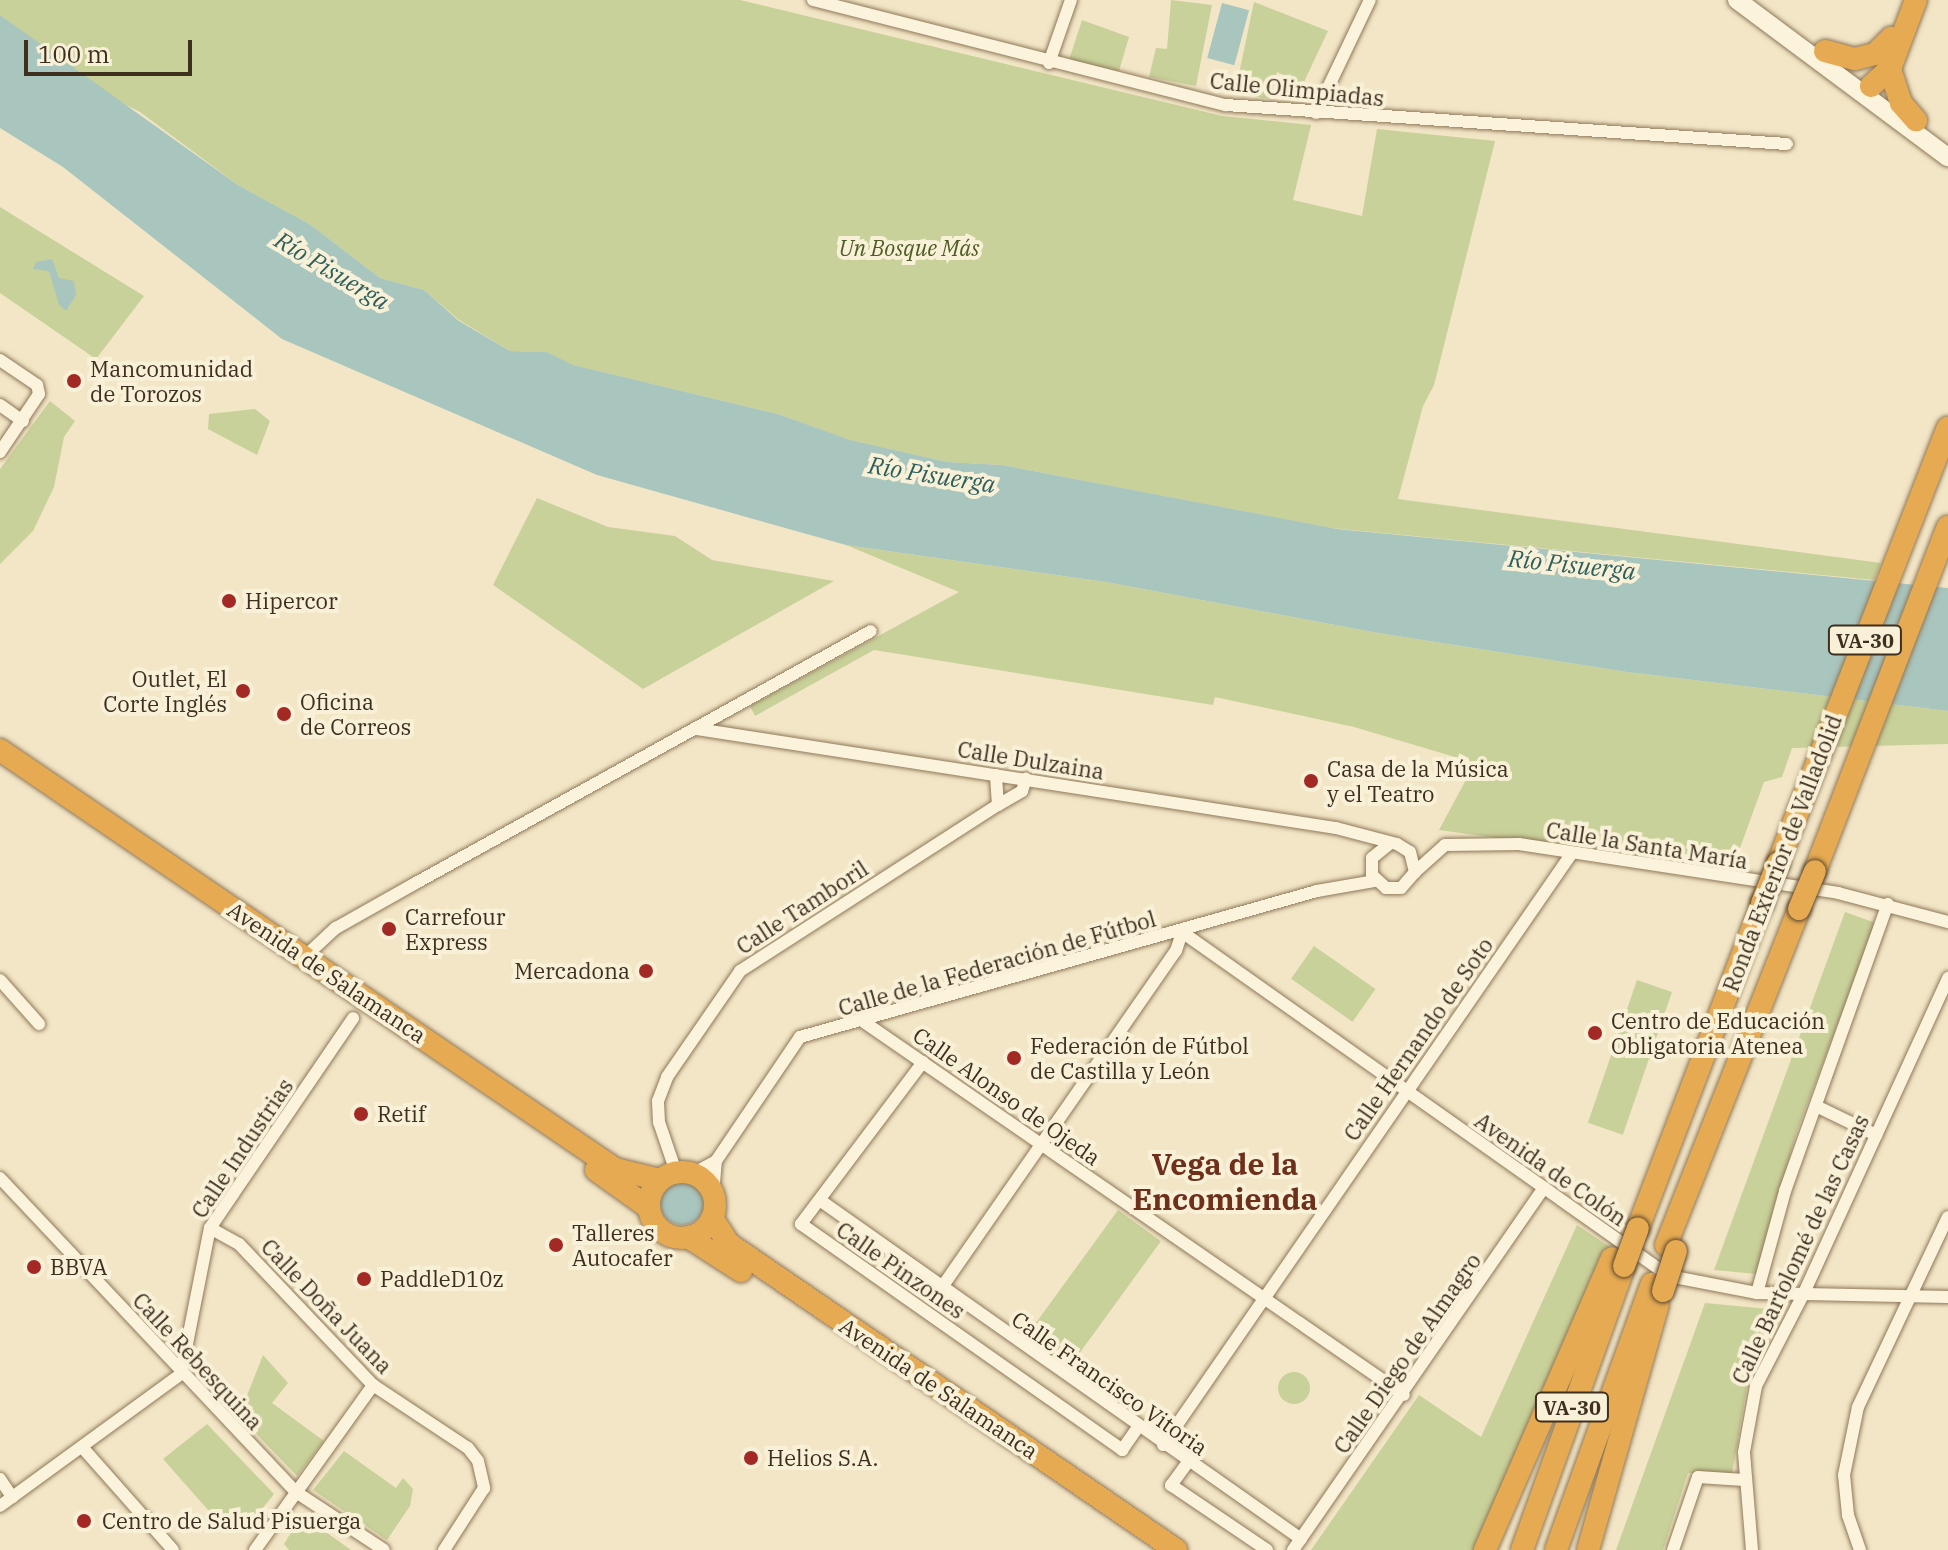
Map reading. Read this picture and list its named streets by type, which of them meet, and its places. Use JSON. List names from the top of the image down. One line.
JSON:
{"streets":{"highway":["VA-30","Ronda Exterior de Valladolid","Avenida de Salamanca"],"street":["Calle Olimpiadas","Calle Dulzaina","Calle la Santa María","Calle Tamboril","Calle de la Federación de Fútbol","Calle Hernando de Soto","Calle Alonso de Ojeda","Calle Industrias","Avenida de Colón","Calle Bartolomé de las Casas","Calle Pinzones","Calle Doña Juana","Calle Diego de Almagro","Calle Rebesquina","Calle Francisco Vitoria"]},"crossings":[["Calle Dulzaina","Calle la Santa María"],["Calle Dulzaina","Calle Tamboril"],["Calle Dulzaina","Calle de la Federación de Fútbol"],["Calle la Santa María","Calle de la Federación de Fútbol"],["Calle la Santa María","Calle Hernando de Soto"],["Calle Tamboril","Calle de la Federación de Fútbol"],["Calle Tamboril","Avenida de Salamanca"],["Calle de la Federación de Fútbol","Avenida de Salamanca"],["Calle de la Federación de Fútbol","Calle Alonso de Ojeda"],["Calle de la Federación de Fútbol","Avenida de Colón"],["Calle Hernando de Soto","Calle Alonso de Ojeda"],["Calle Hernando de Soto","Avenida de Colón"],["Calle Hernando de Soto","Calle Francisco Vitoria"],["Calle Alonso de Ojeda","Calle Pinzones"],["Calle Alonso de Ojeda","Calle Diego de Almagro"],["Calle Industrias","Calle Doña Juana"],["Calle Industrias","Calle Rebesquina"],["Avenida de Colón","Calle Bartolomé de las Casas"],["Avenida de Colón","Calle Diego de Almagro"],["Calle Pinzones","Calle Francisco Vitoria"],["Calle Diego de Almagro","Calle Francisco Vitoria"]],"districts":["Vega de la Encomienda"],"water":["Río Pisuerga"],"parks":["Un Bosque Más"],"places":["Mancomunidad de Torozos","Hipercor","Outlet, El Corte Inglés","Oficina de Correos","Casa de la Música y el Teatro","Carrefour Express","Mercadona","Centro de Educación Obligatoria Atenea","Federación de Fútbol de Castilla y León","Retif","Talleres Autocafer","BBVA","PaddleD10z","Helios S.A.","Centro de Salud Pisuerga"],"scale_bar":"100 m"}
